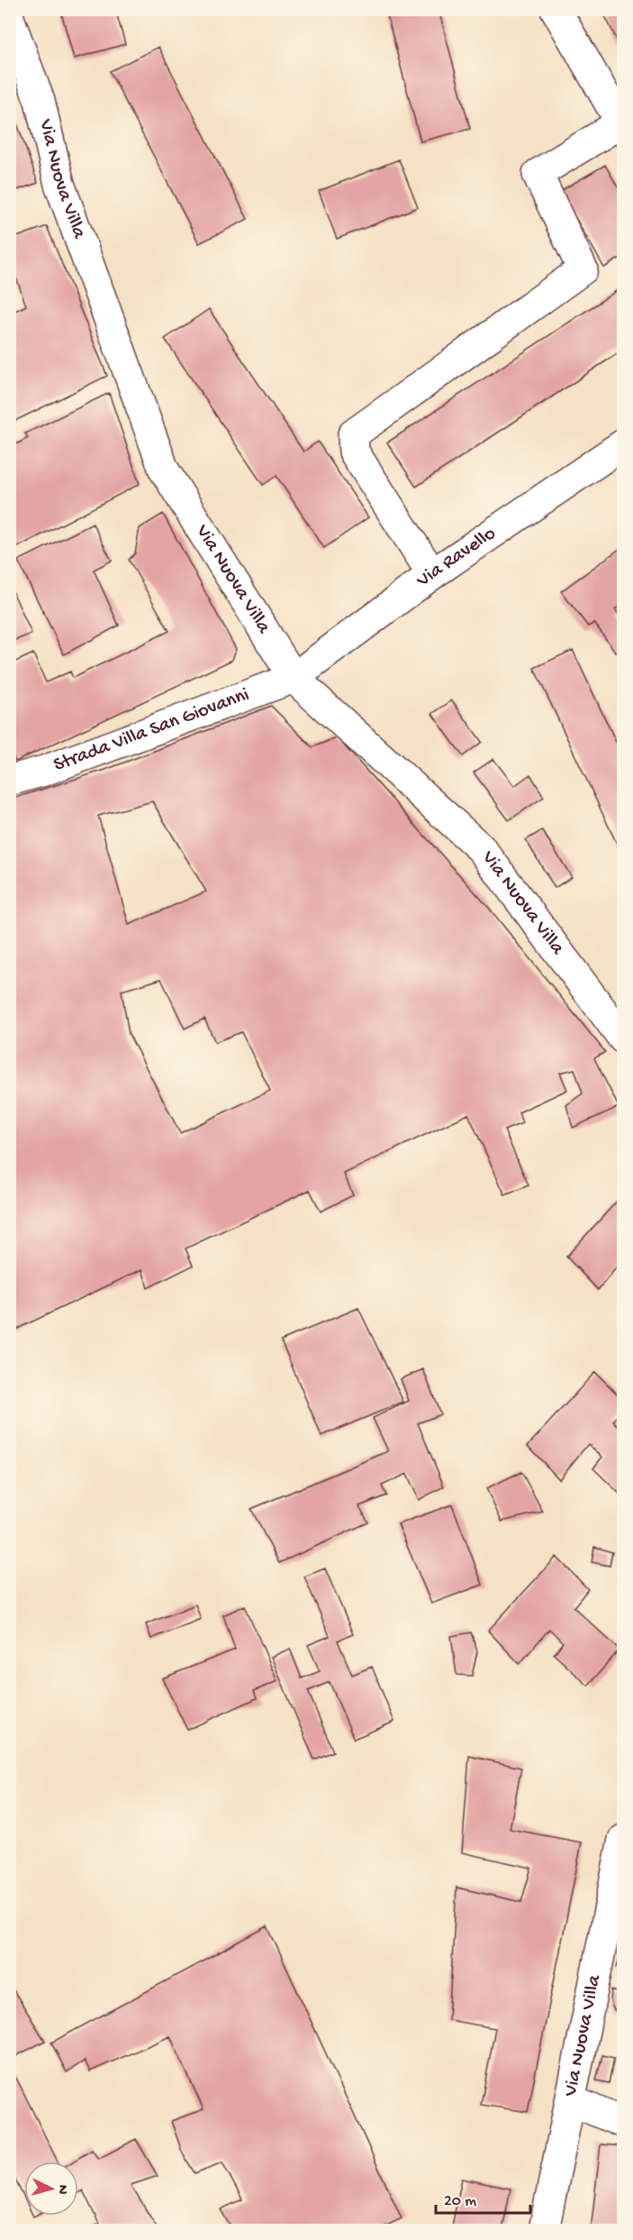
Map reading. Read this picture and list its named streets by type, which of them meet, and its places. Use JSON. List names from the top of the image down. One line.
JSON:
{"streets":{"street":["Via Nuova Villa","Via Ravello","Strada Villa San Giovanni"]},"crossings":[["Via Nuova Villa","Via Ravello"],["Via Nuova Villa","Strada Villa San Giovanni"],["Via Ravello","Strada Villa San Giovanni"]],"scale_bar":"20 m","north":"right"}
